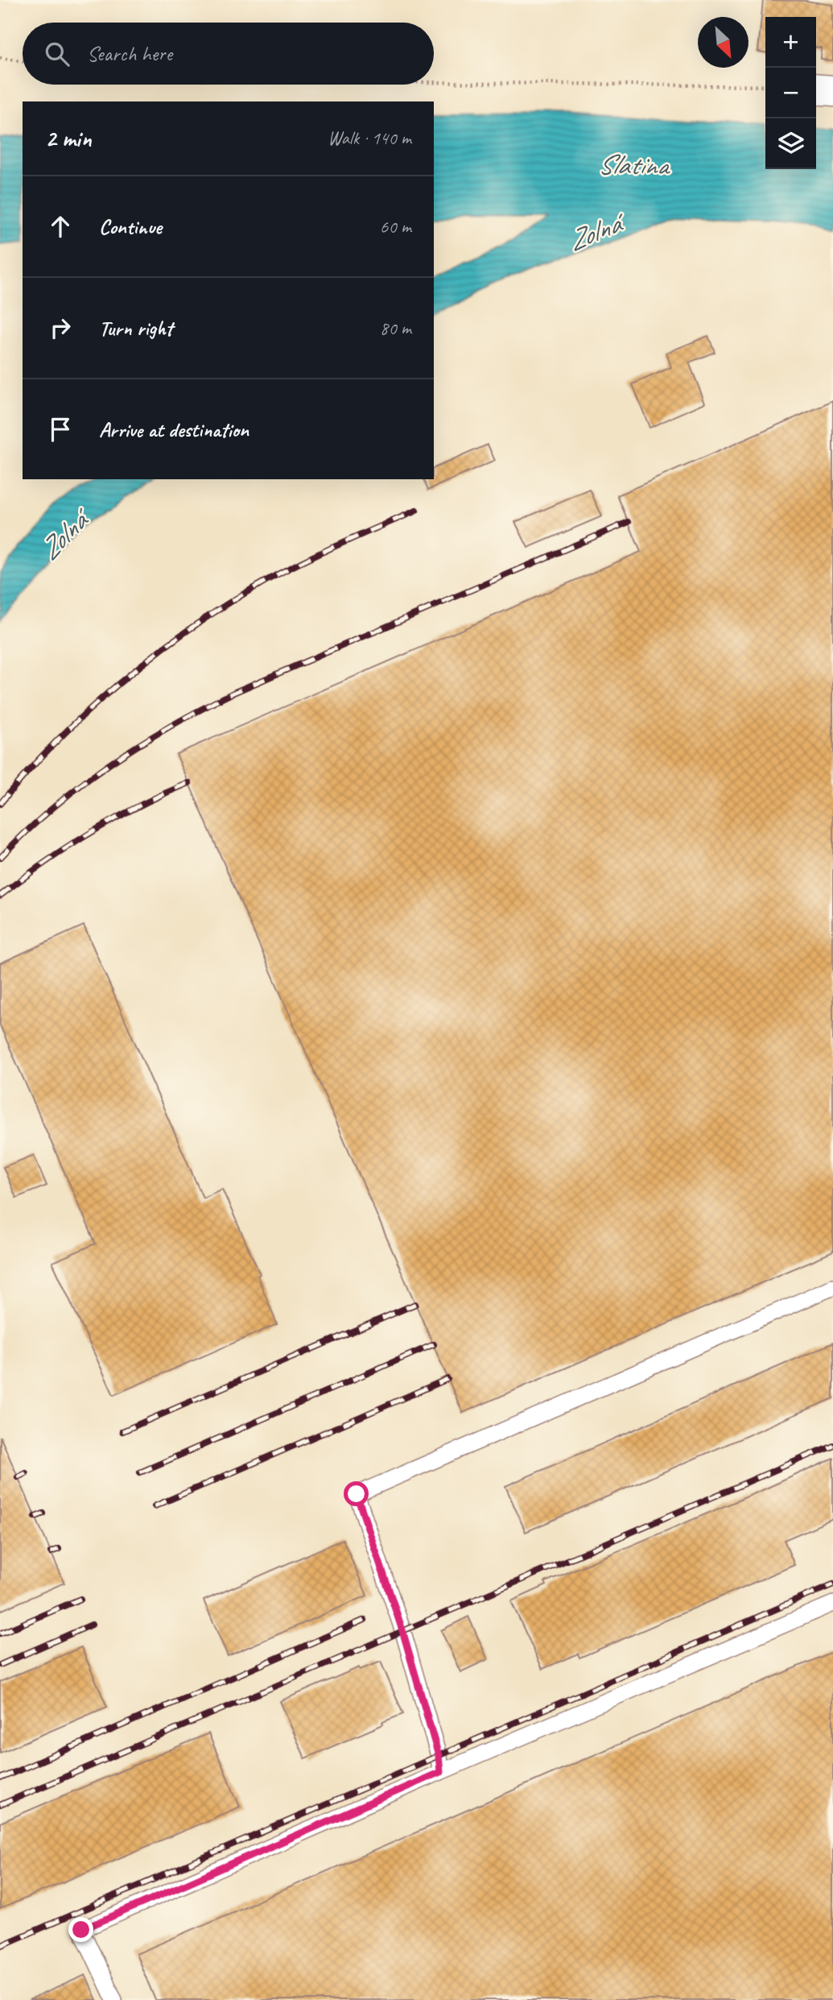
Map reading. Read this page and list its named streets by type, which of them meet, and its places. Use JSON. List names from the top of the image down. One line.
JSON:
{"water":["Slatina","Zolná"],"north":"bottom right","page":{"map_buttons":["+","−"],"search":"Search here","heading":["2 min","Walk · 140 m"],"list":[["Continue","60 m"],["Turn right","80 m"],"Arrive at destination"]}}
